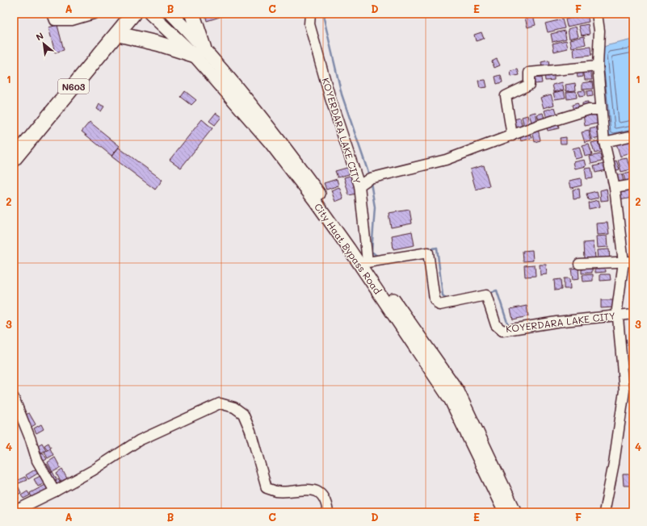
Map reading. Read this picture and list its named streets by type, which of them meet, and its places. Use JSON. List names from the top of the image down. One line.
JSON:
{"streets":{"highway":["N603"],"main road":["City Haat Bypass Road"],"street":["KOYERDARA LAKE CITY"]},"crossings":[["KOYERDARA LAKE CITY","City Haat Bypass Road"]],"north":"top left","grid":{"columns":["A","B","C","D","E","F"],"rows":["1","2","3","4"]}}
